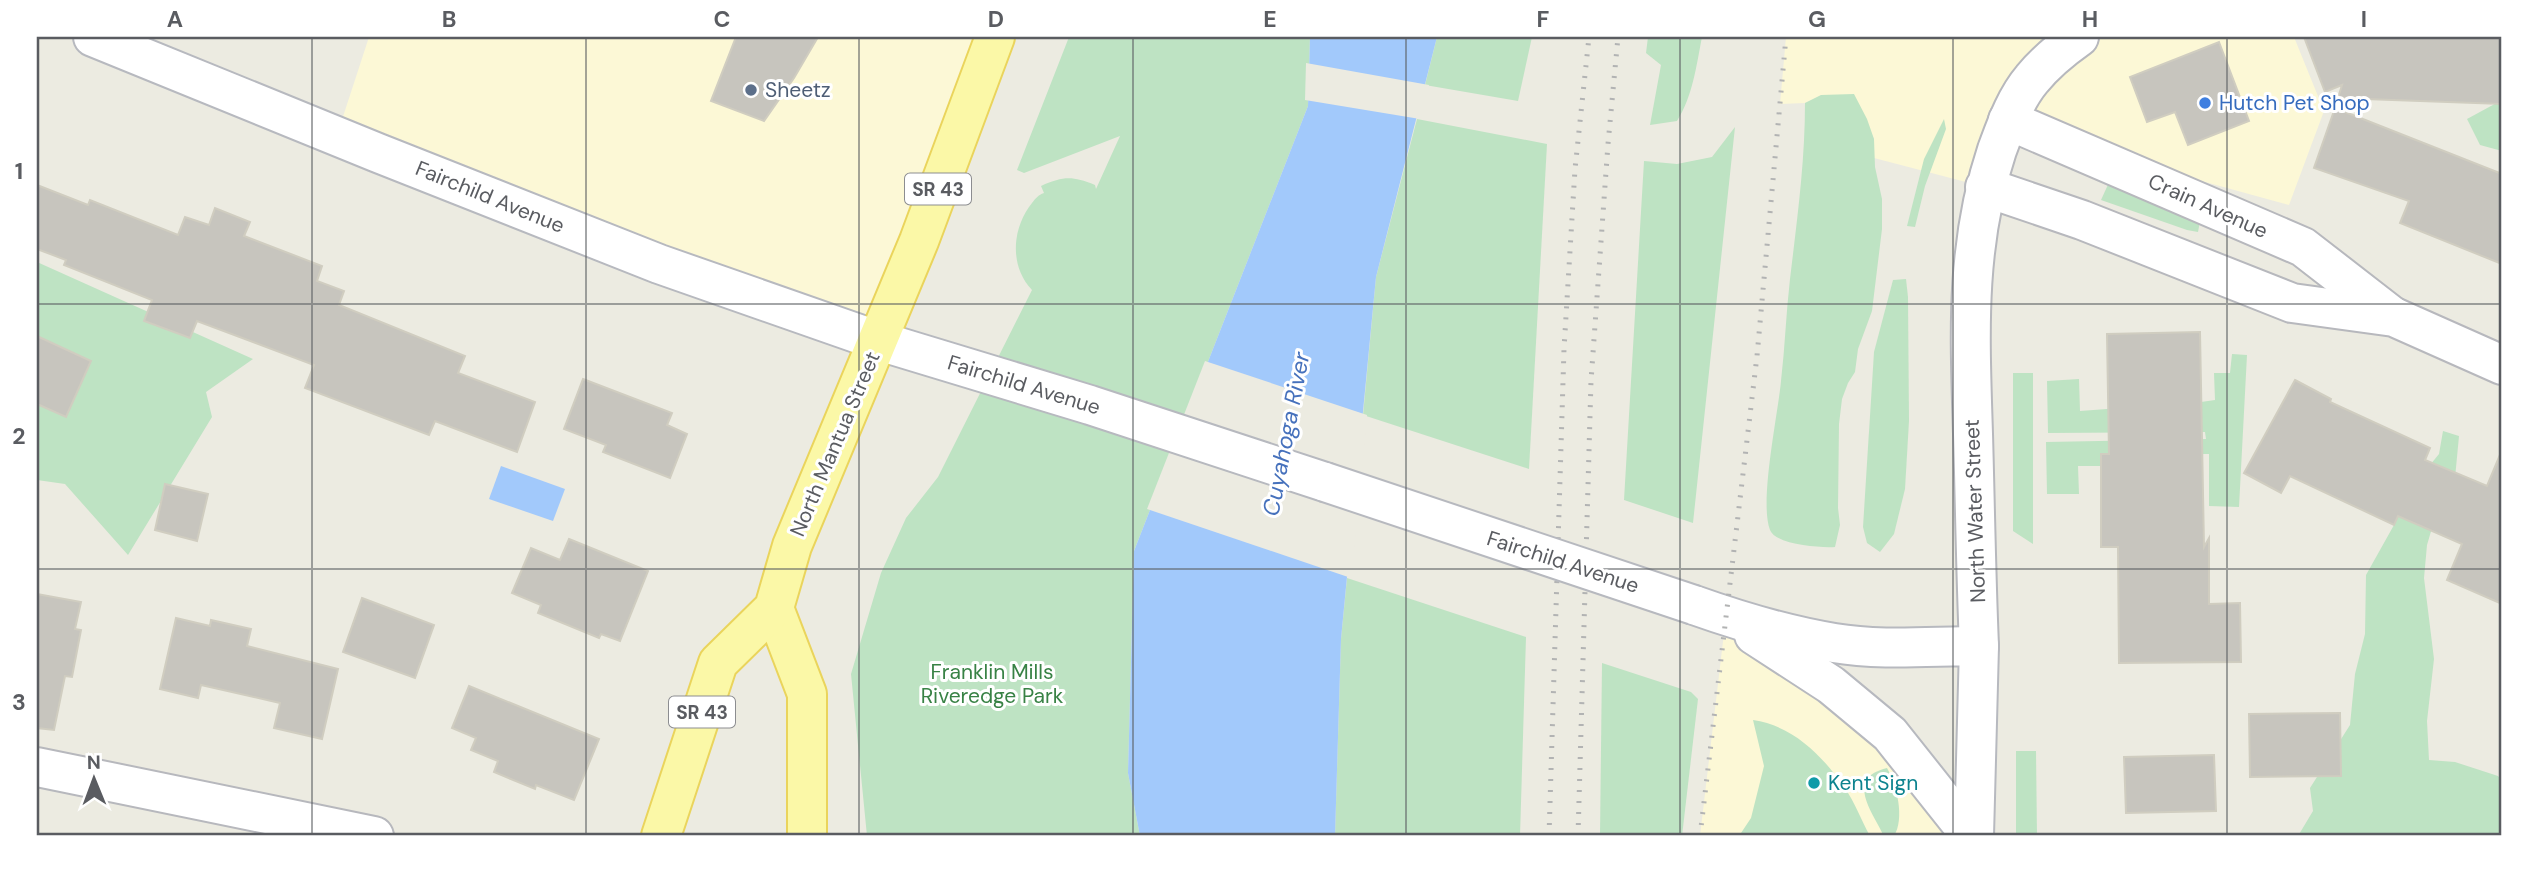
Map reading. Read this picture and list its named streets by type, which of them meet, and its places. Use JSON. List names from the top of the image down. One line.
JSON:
{"streets":{"main road":["SR 43","Fairchild Avenue","Crain Avenue","North Mantua Street","North Water Street"]},"crossings":[["Fairchild Avenue","North Mantua Street"],["Fairchild Avenue","North Water Street"],["Crain Avenue","North Water Street"]],"water":["Cuyahoga River"],"parks":["Franklin Mills Riveredge Park"],"places":["Sheetz","Hutch Pet Shop","Kent Sign"],"north":"top","grid":{"columns":["A","B","C","D","E","F","G","H","I"],"rows":["1","2","3"]}}
